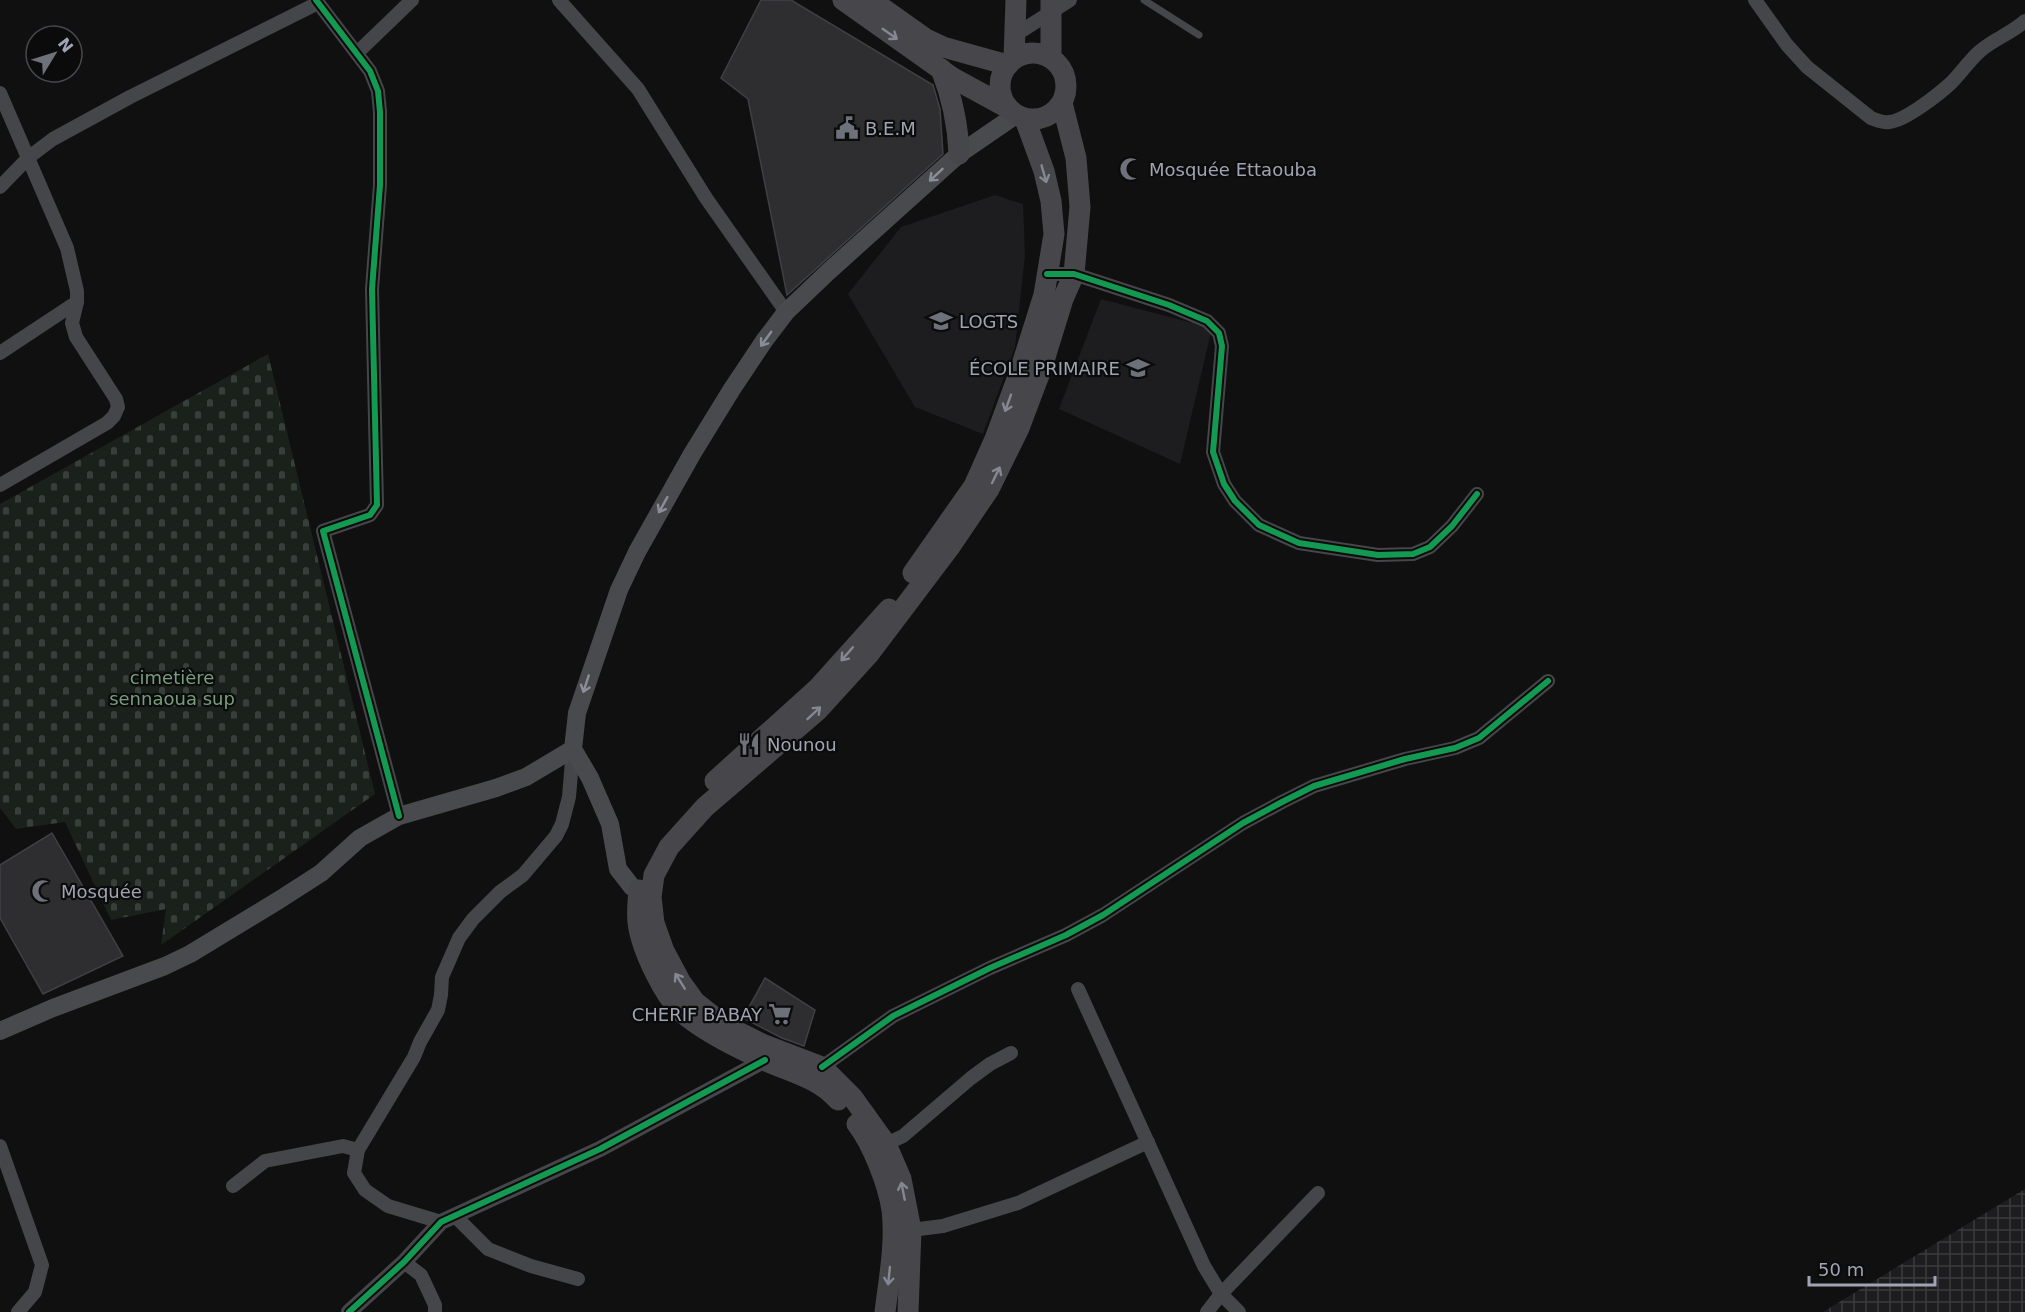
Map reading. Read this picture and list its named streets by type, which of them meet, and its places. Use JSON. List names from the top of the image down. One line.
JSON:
{"parks":["cimetière sennaoua sup"],"places":{"public building":["B.E.M"],"mosque":["Mosquée Ettaouba","Mosquée"],"school or university":["LOGTS","ÉCOLE PRIMAIRE"],"restaurant":["Nounou"],"supermarket":["CHERIF BABAY"]},"scale_bar":"50 m","north":"top right"}
